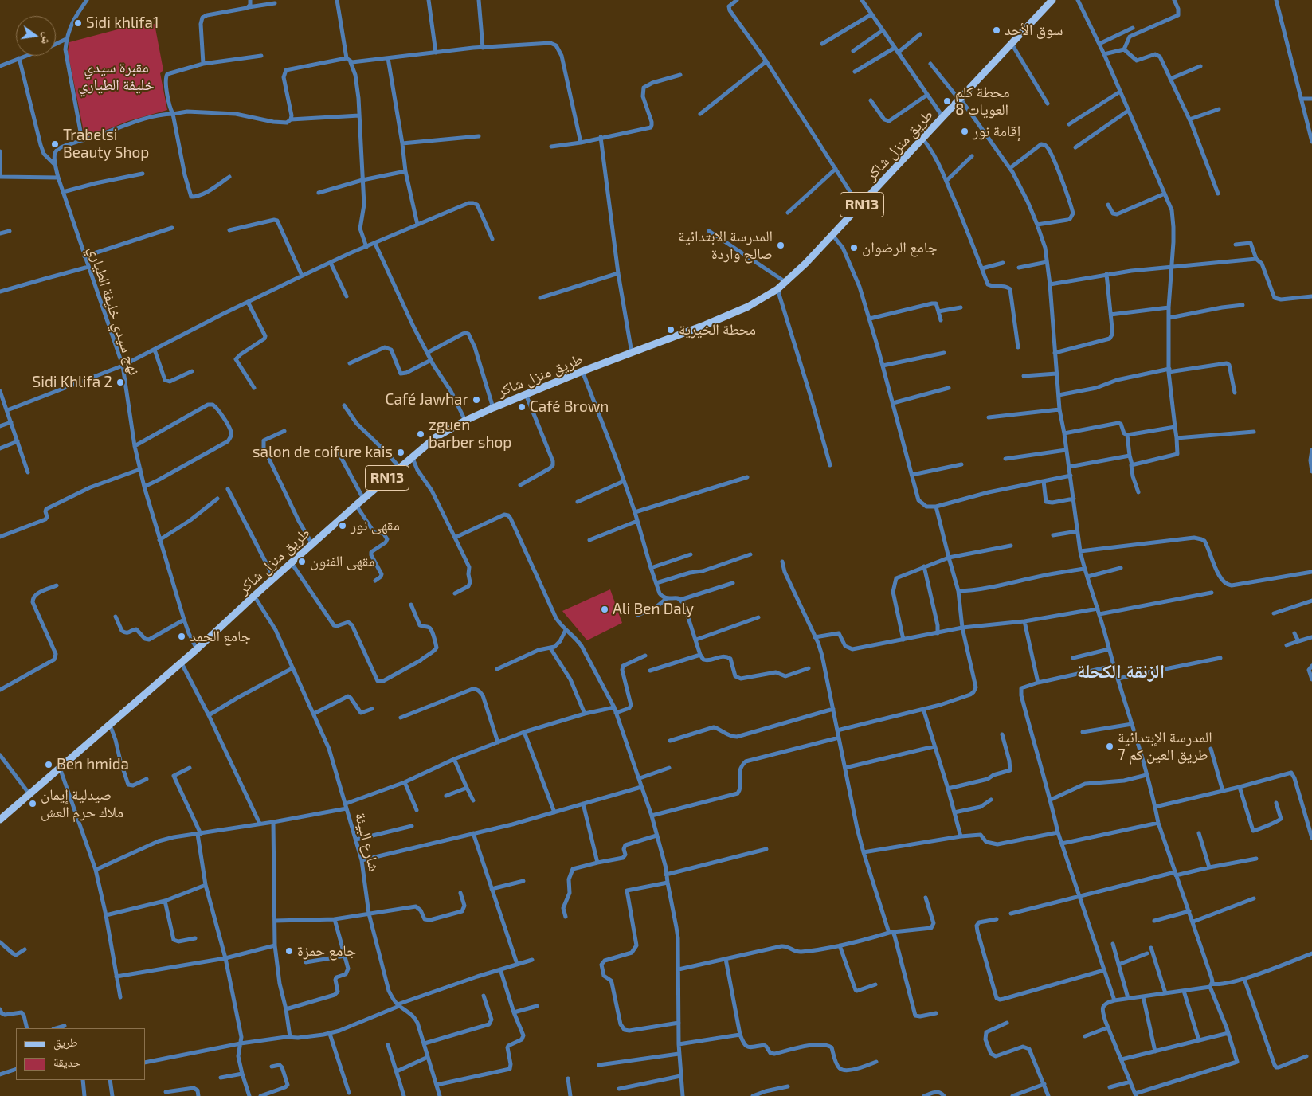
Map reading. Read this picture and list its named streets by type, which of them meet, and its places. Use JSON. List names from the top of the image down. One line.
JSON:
{"streets":{"main road":["طريق منزل شاكر","RN13"],"street":["نهج سيدي خليفة الطياري","شارع البيئة"]},"crossings":[["طريق منزل شاكر","نهج سيدي خليفة الطياري"],["طريق منزل شاكر","شارع البيئة"]],"districts":["الزنقة الكحلة"],"parks":["مقبرة سيدي خليفة الطياري"],"places":["Sidi khlifa1","سوق الأحد","محطة كلم 8 العويات","إقامة نور","Trabelsi Beauty Shop","المدرسة الابتدائية صالح واردة","جامع الرضوان","محطة الخيرية","Sidi Khlifa 2","Café Jawhar","Café Brown","zguen barber shop","salon de coifure kais","مقهى نور","مقهى الفنون","Ali Ben Daly","جامع الحمد","المدرسة الإبتدائية طريق العين كم 7","Ben hmida","صيدلية إيمان ملاك حرم العش","جامع حمزة"],"legend":["طريق","حديقة"],"north":"right"}
